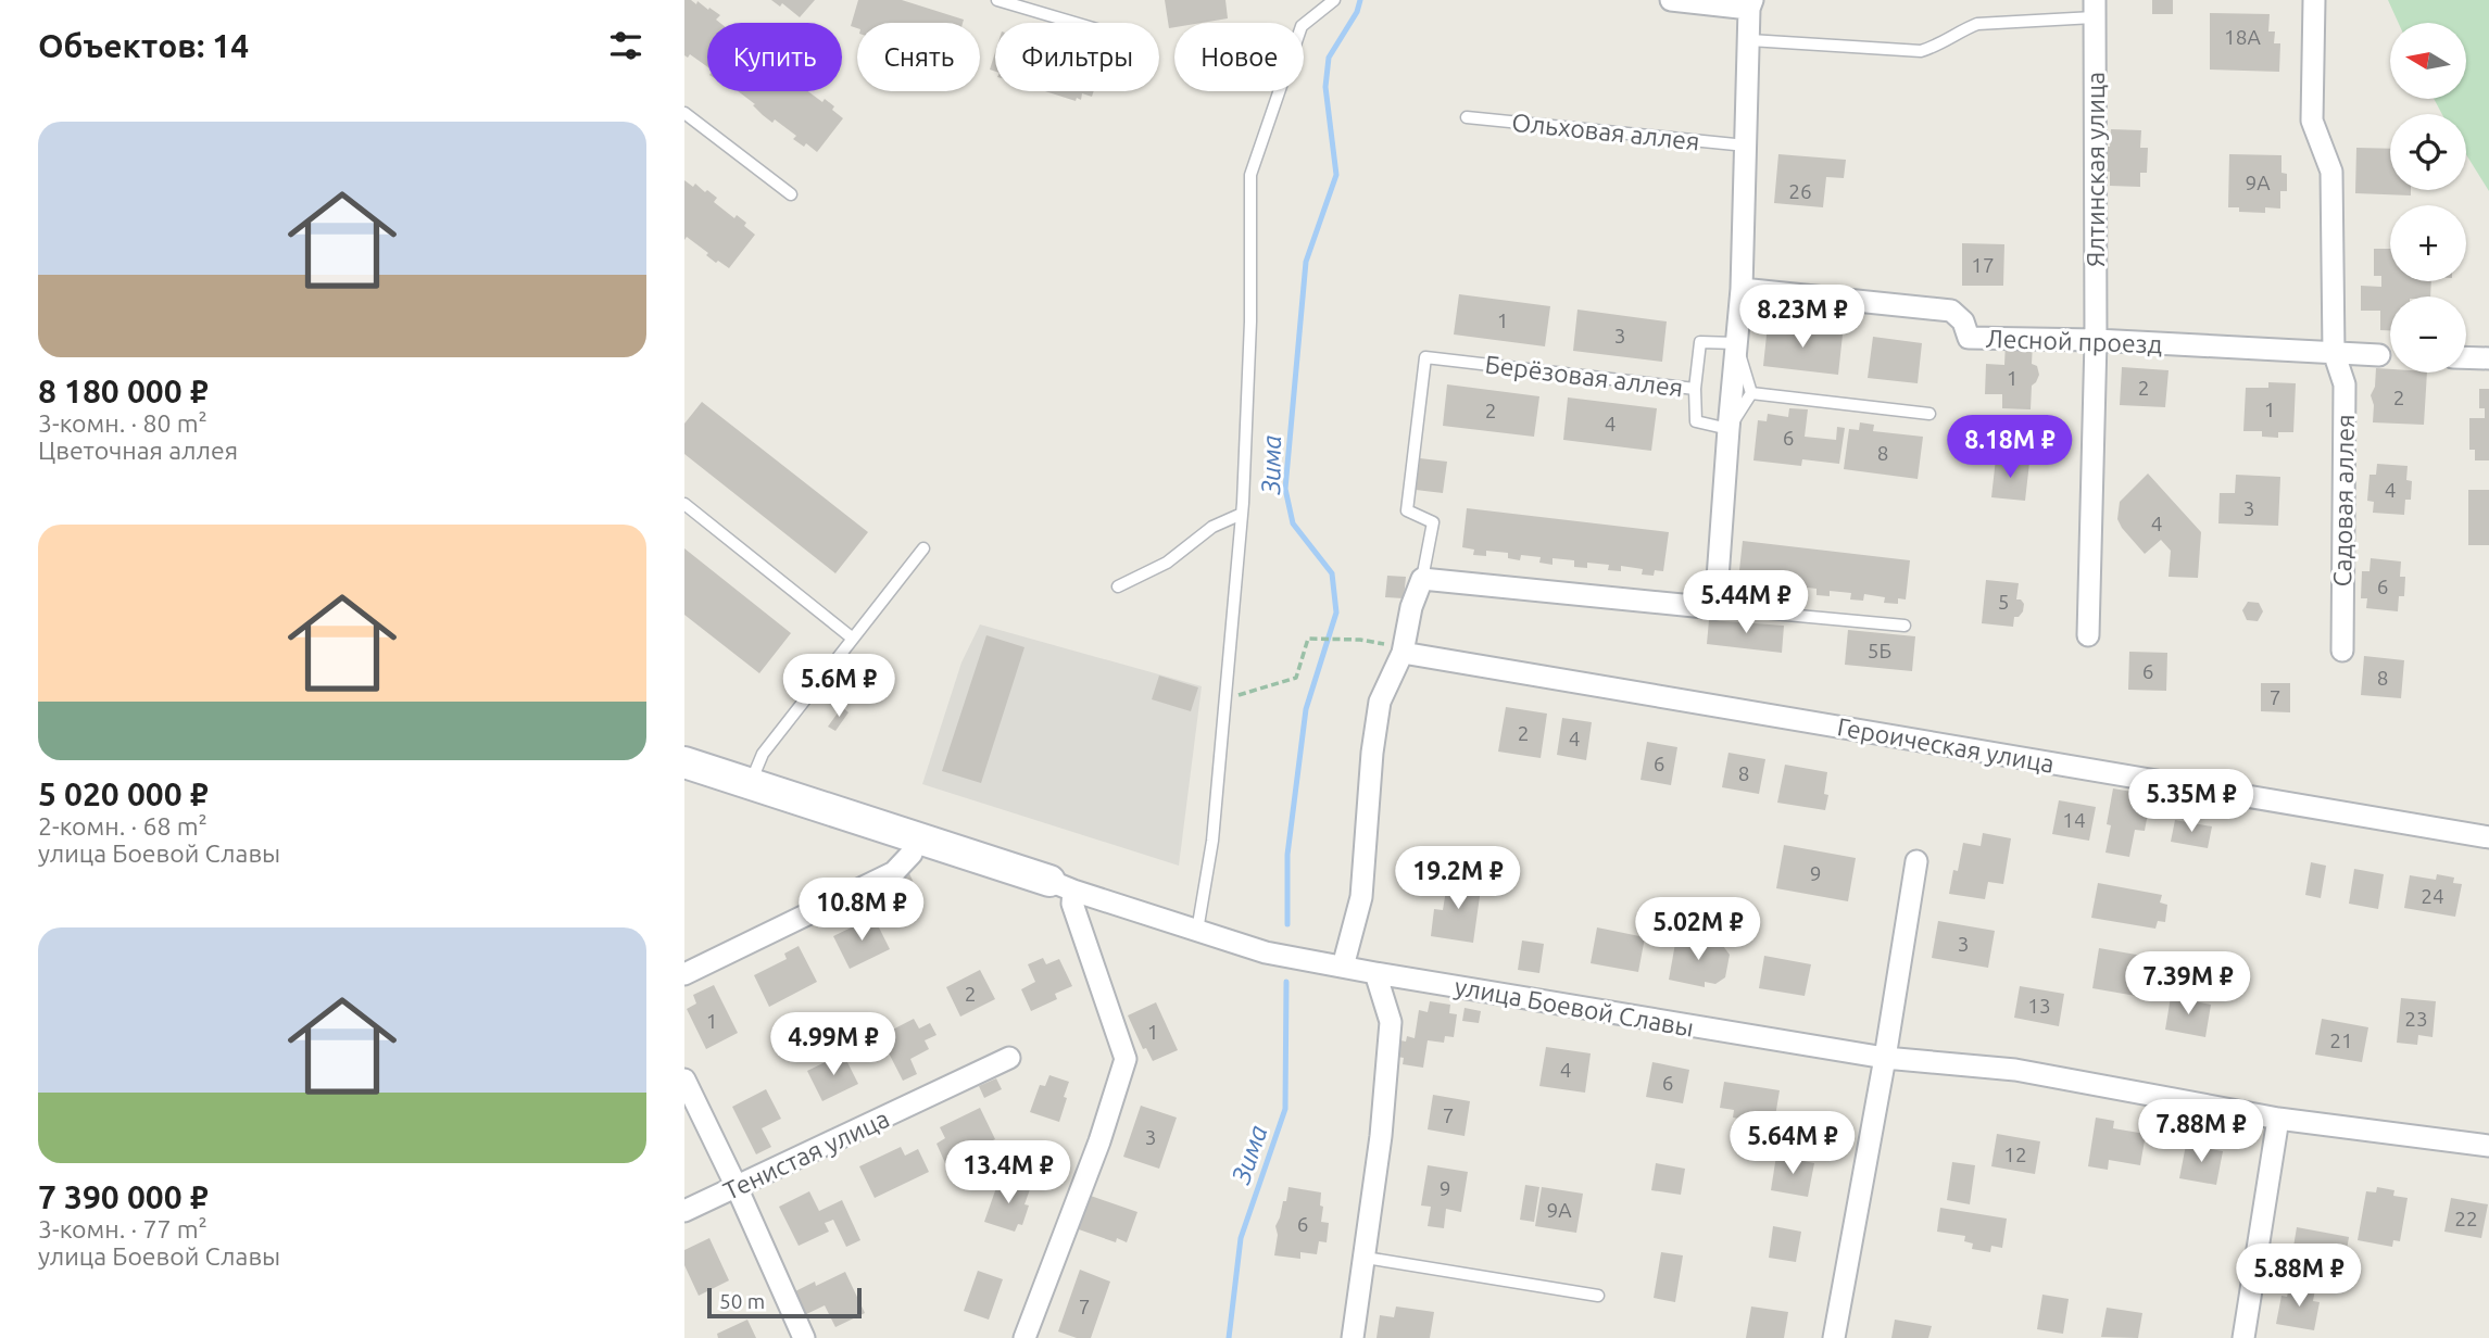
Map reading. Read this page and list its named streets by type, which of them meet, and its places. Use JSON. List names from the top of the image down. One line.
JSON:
{"streets":{"street":["Ялтинская улица","Лесной проезд","Садовая аллея","Героическая улица","улица Боевой Славы","Тенистая улица"],"lane":["Ольховая аллея","Берёзовая аллея"]},"crossings":[["Ялтинская улица","Лесной проезд"],["Лесной проезд","Садовая аллея"]],"water":["Зима"],"house_numbers":["18А","9А","26","17","1","3","1","2","2","1","2","4","6","8","4","3","4","6","5","5Б","6","8","7","2","4","6","8","14","9","24","3","2","13","23","1","1","21","4","6","7","3","12","9","9А","22","6","7"],"scale_bar":"50 m","north":"left","page":{"heading":"Объектов: 14","map_buttons":["+","−"],"chip":["Купить","Снять","Фильтры","Новое"],"list":[{"name":"8 180 000 ₽","note":"3-комн. · 80 m² · Цветочная аллея"},{"name":"5 020 000 ₽","note":"2-комн. · 68 m² · улица Боевой Славы"},{"name":"7 390 000 ₽","note":"3-комн. · 77 m² · улица Боевой Славы"}],"price":["8.23M ₽","8.18M ₽","5.44M ₽","5.6M ₽","5.35M ₽","19.2M ₽","10.8M ₽","5.02M ₽","7.39M ₽","4.99M ₽","7.88M ₽","5.64M ₽","13.4M ₽","5.88M ₽"],"scale":"50 m"}}
